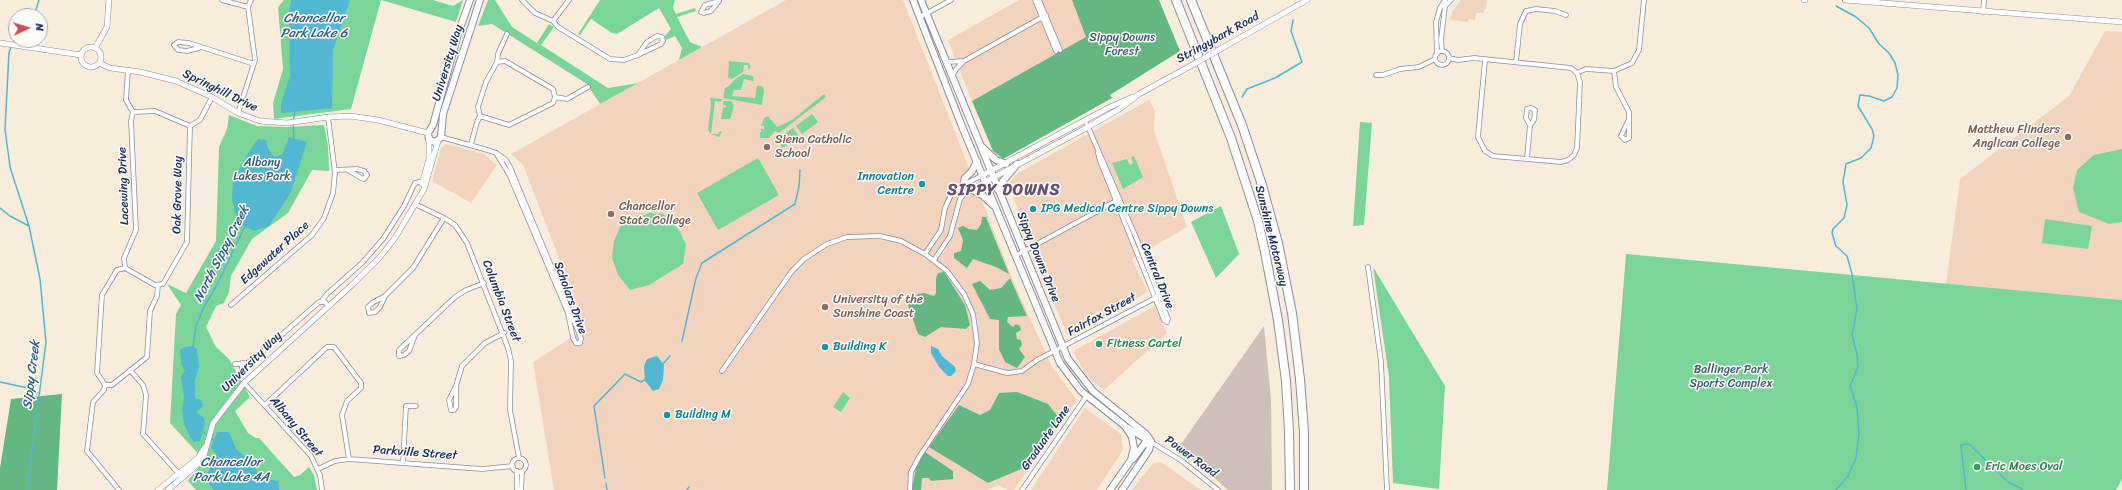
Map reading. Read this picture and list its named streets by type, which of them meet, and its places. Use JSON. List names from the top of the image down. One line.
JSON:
{"streets":{"highway":["Sunshine Motorway"],"main road":["University Way","Sippy Downs Drive"],"street":["Stringybark Road","Springhill Drive","Lacewing Drive","Oak Grove Way","Edgewater Place","Central Drive","Scholars Drive","Columbia Street","Fairfax Street","Albany Street","Graduate Lane","Parkville Street","Power Road"]},"crossings":[["Stringybark Road","Sippy Downs Drive"],["Stringybark Road","Central Drive"],["University Way","Springhill Drive"],["University Way","Scholars Drive"],["University Way","Columbia Street"],["University Way","Albany Street"],["Springhill Drive","Lacewing Drive"],["Springhill Drive","Edgewater Place"],["Sippy Downs Drive","Fairfax Street"],["Sippy Downs Drive","Graduate Lane"],["Sippy Downs Drive","Power Road"],["Central Drive","Fairfax Street"],["Columbia Street","Parkville Street"],["Albany Street","Parkville Street"]],"districts":["SIPPY DOWNS"],"water":["Chancellor Park Lake 6","North Sippy Creek","Sippy Creek","Chancellor Park Lake 4A"],"parks":["Sippy Downs Forest","Albany Lakes Park","Ballinger Park Sports Complex"],"places":["Matthew Flinders Anglican College","Siena Catholic School","Innovation Centre","IPG Medical Centre Sippy Downs","Chancellor State College","University of the Sunshine Coast","Fitness Cartel","Building K","Building M","Eric Moes Oval"],"north":"right"}
